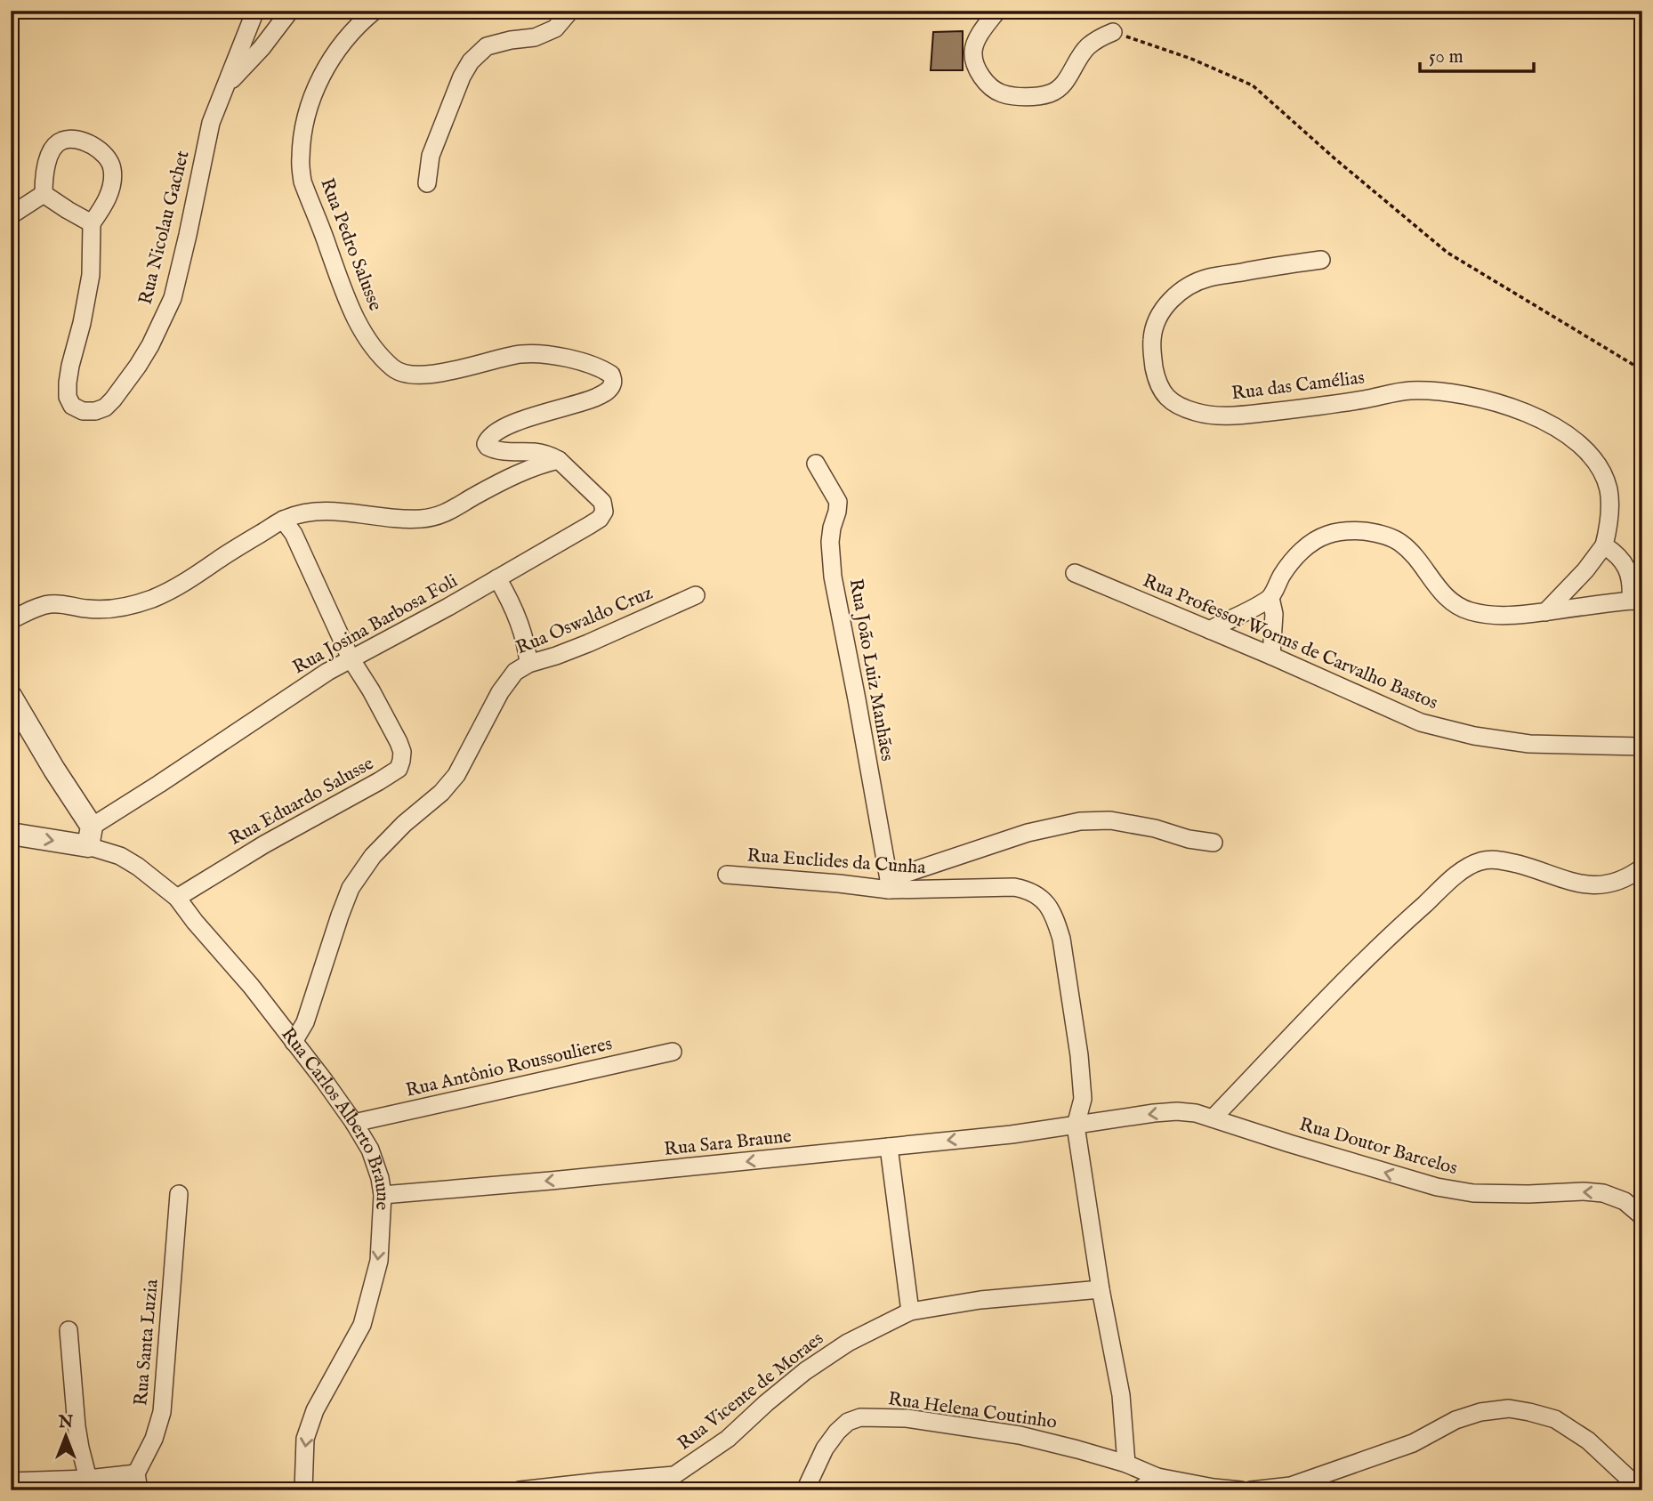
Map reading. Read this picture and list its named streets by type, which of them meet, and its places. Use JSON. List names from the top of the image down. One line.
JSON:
{"streets":{"street":["Rua Nicolau Gachet","Rua Pedro Salusse","Rua das Camélias","Rua Oswaldo Cruz","Rua Josina Barbosa Foli","Rua Professor Worms de Carvalho Bastos","Rua João Luiz Manhães","Rua Eduardo Salusse","Rua Euclides da Cunha","Rua Antônio Roussoulieres","Rua Carlos Alberto Braune","Rua Sara Braune","Rua Doutor Barcelos","Rua Santa Luzia","Rua Vicente de Moraes","Rua Helena Coutinho"]},"crossings":[["Rua Pedro Salusse","Rua Josina Barbosa Foli"],["Rua Oswaldo Cruz","Rua Carlos Alberto Braune"],["Rua Josina Barbosa Foli","Rua Eduardo Salusse"],["Rua Josina Barbosa Foli","Rua Carlos Alberto Braune"],["Rua João Luiz Manhães","Rua Euclides da Cunha"],["Rua Eduardo Salusse","Rua Carlos Alberto Braune"],["Rua Euclides da Cunha","Rua Sara Braune"],["Rua Antônio Roussoulieres","Rua Carlos Alberto Braune"],["Rua Carlos Alberto Braune","Rua Sara Braune"],["Rua Sara Braune","Rua Doutor Barcelos"]],"one_way":["Rua Carlos Alberto Braune","Rua Sara Braune","Rua Doutor Barcelos"],"scale_bar":"50 m","north":"top"}
